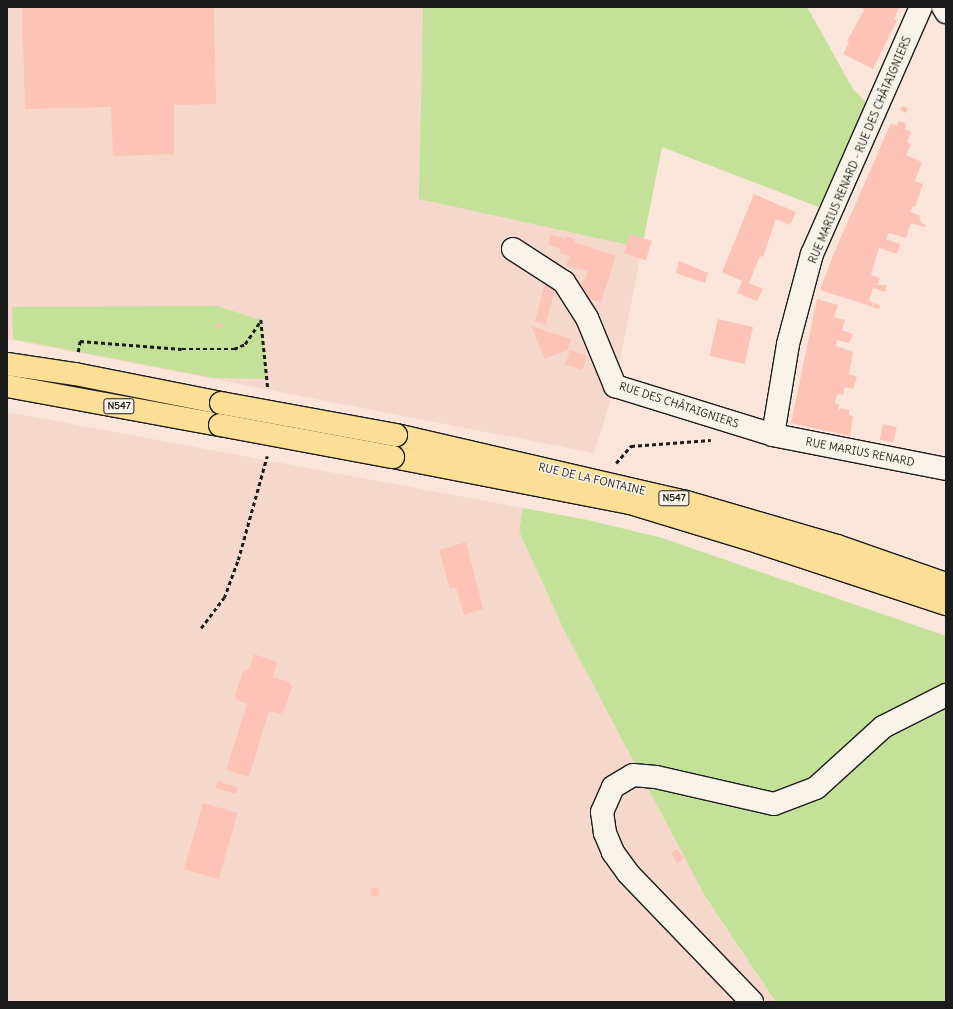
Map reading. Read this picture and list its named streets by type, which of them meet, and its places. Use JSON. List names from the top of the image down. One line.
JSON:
{"streets":{"main road":["N547","RUE DE LA FONTAINE"],"street":["RUE MARIUS RENARD - RUE DES CHÂTAIGNIERS","RUE DES CHÂTAIGNIERS","RUE MARIUS RENARD"]},"crossings":[["RUE MARIUS RENARD - RUE DES CHÂTAIGNIERS","RUE DES CHÂTAIGNIERS"],["RUE MARIUS RENARD - RUE DES CHÂTAIGNIERS","RUE MARIUS RENARD"],["RUE DES CHÂTAIGNIERS","RUE MARIUS RENARD"],["N547","RUE DE LA FONTAINE"]]}
